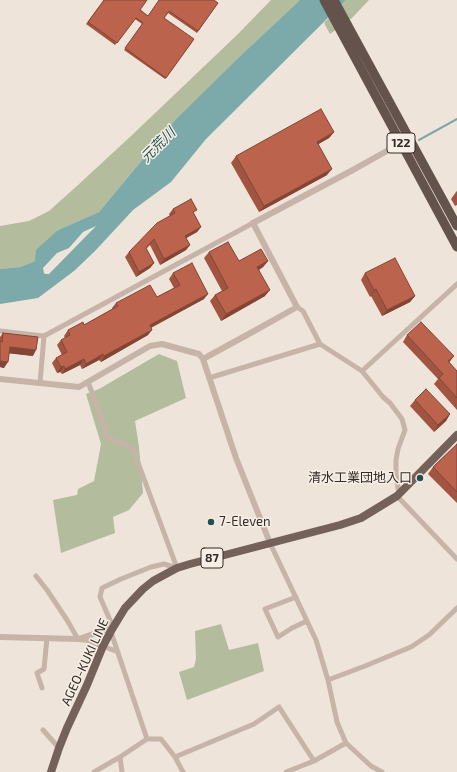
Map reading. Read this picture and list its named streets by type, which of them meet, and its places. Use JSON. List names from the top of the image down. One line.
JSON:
{"streets":{"highway":["122"],"main road":["87","AGEO-KUKI LINE"]},"water":["元荒川"],"places":["清水工業団地入口","7-Eleven"]}
